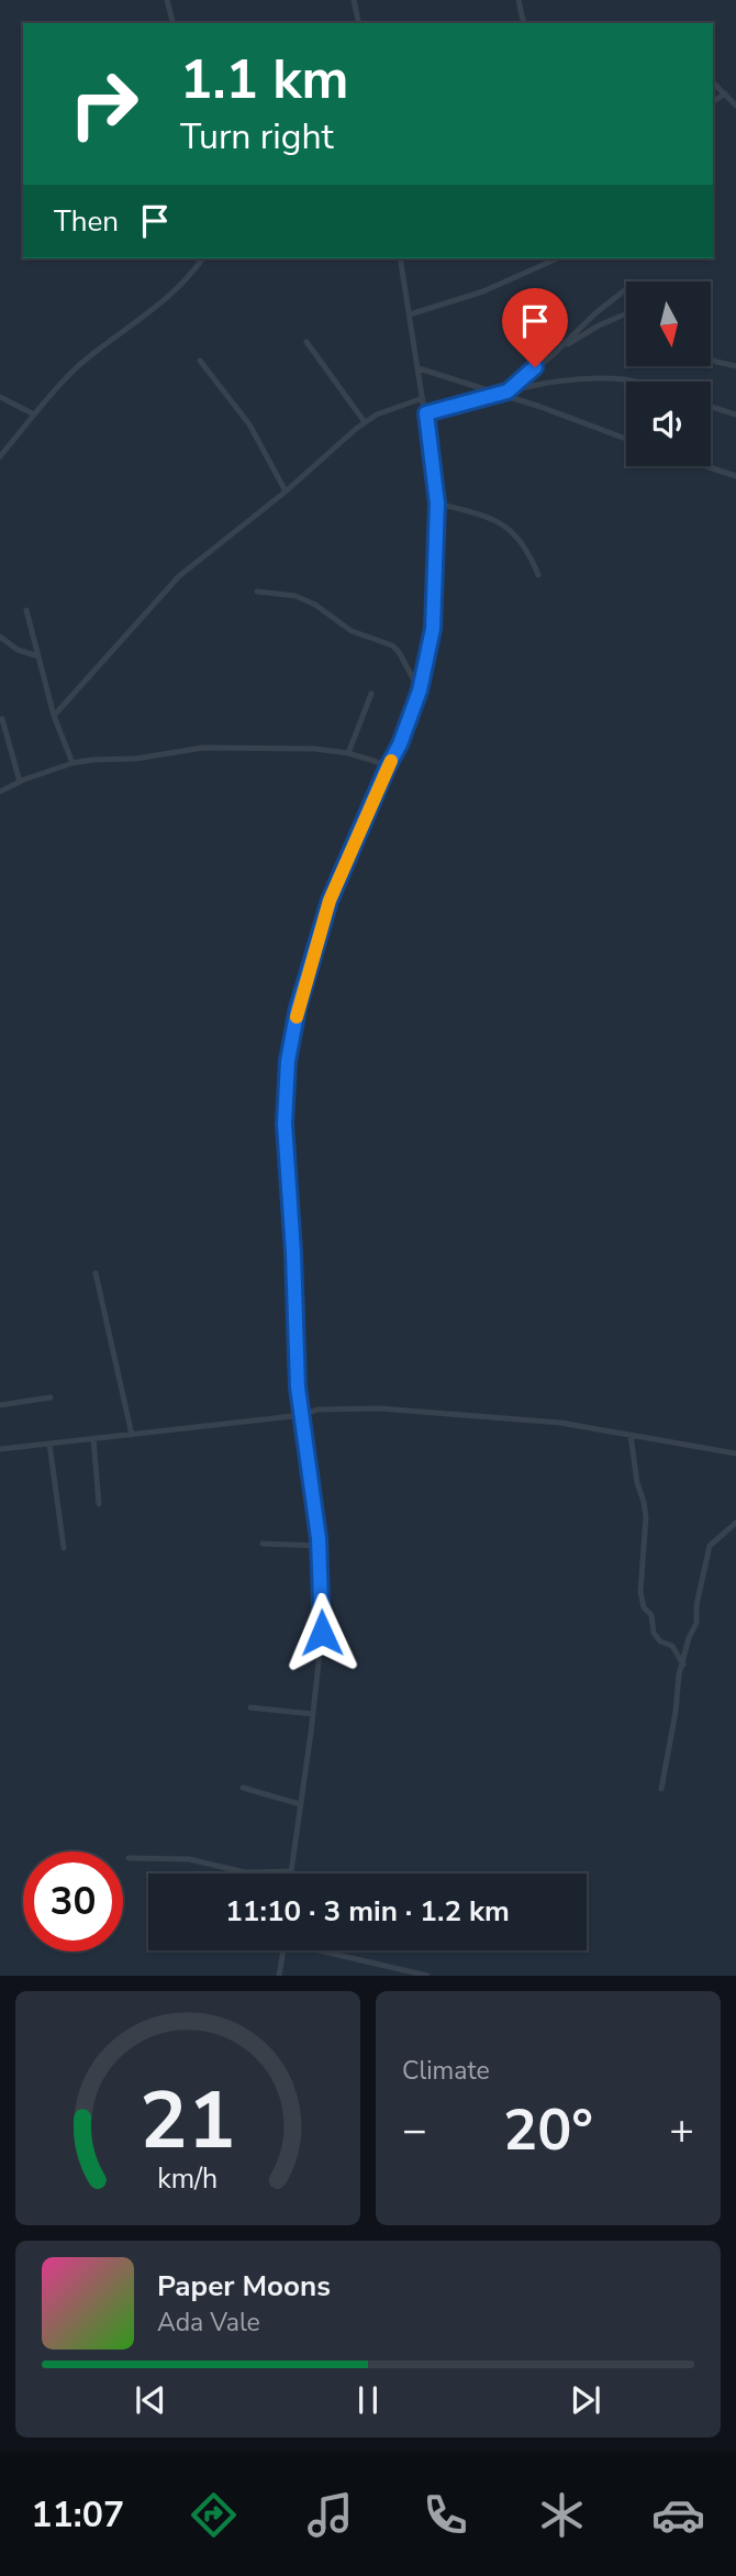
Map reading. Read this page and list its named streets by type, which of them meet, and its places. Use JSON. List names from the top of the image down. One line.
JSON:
{"north":"bottom","page":{"turn":["1.1 km","Turn right"],"then":"Then","limit":"30","trip":"11:10 · 3 min · 1.2 km","tile":"Climate","heat":["−","20°","+"],"song":["Paper Moons","Ada Vale"],"tabs":"11:07","gauge":["21","km/h"]}}
